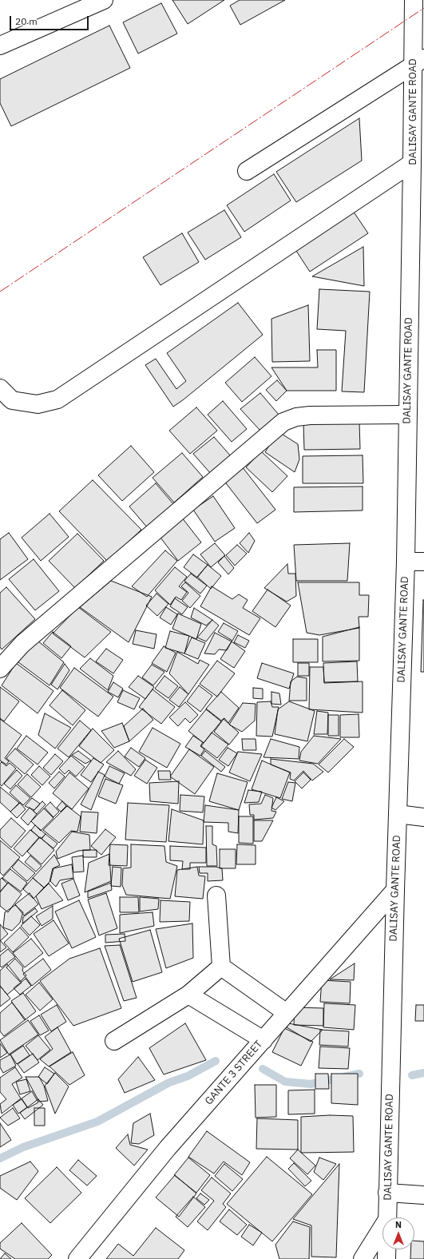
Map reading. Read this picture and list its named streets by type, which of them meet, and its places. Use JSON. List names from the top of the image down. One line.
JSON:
{"streets":{"street":["DALISAY GANTE ROAD","GANTE 3 STREET"]},"crossings":[["DALISAY GANTE ROAD","GANTE 3 STREET"]],"scale_bar":"20 m","north":"top"}
